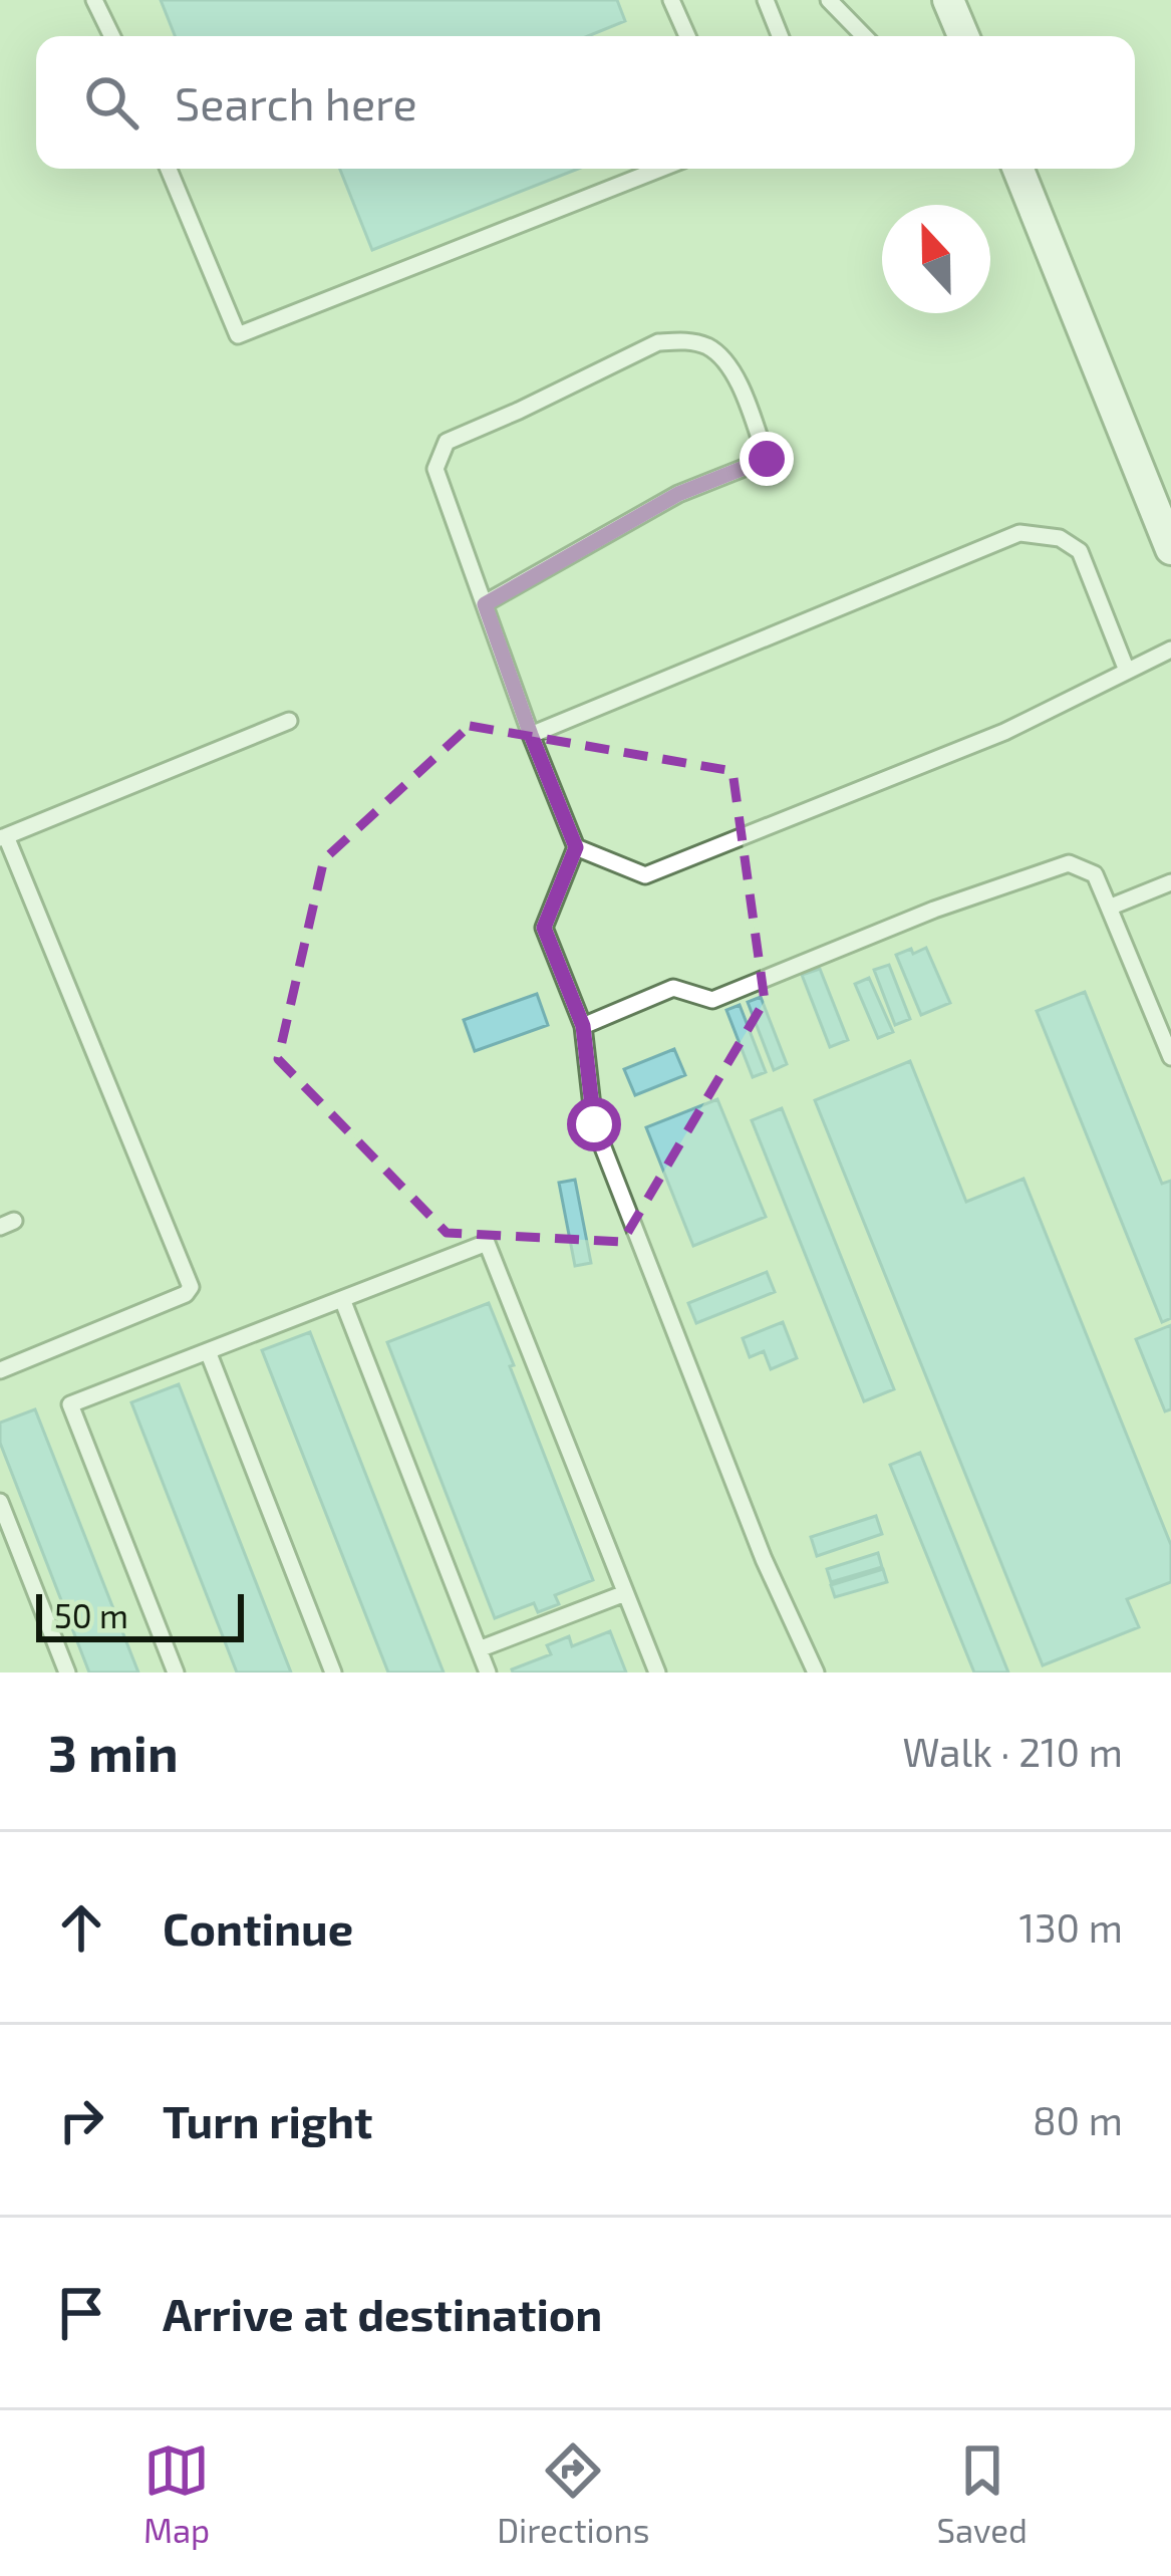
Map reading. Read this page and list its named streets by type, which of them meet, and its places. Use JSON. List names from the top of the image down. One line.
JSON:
{"scale_bar":"50 m","north":"top","page":{"search":"Search here","scale":"50 m","heading":["3 min","Walk · 210 m"],"list":[["Continue","130 m"],["Turn right","80 m"],"Arrive at destination"],"nav":["Map","Directions","Saved"]}}
